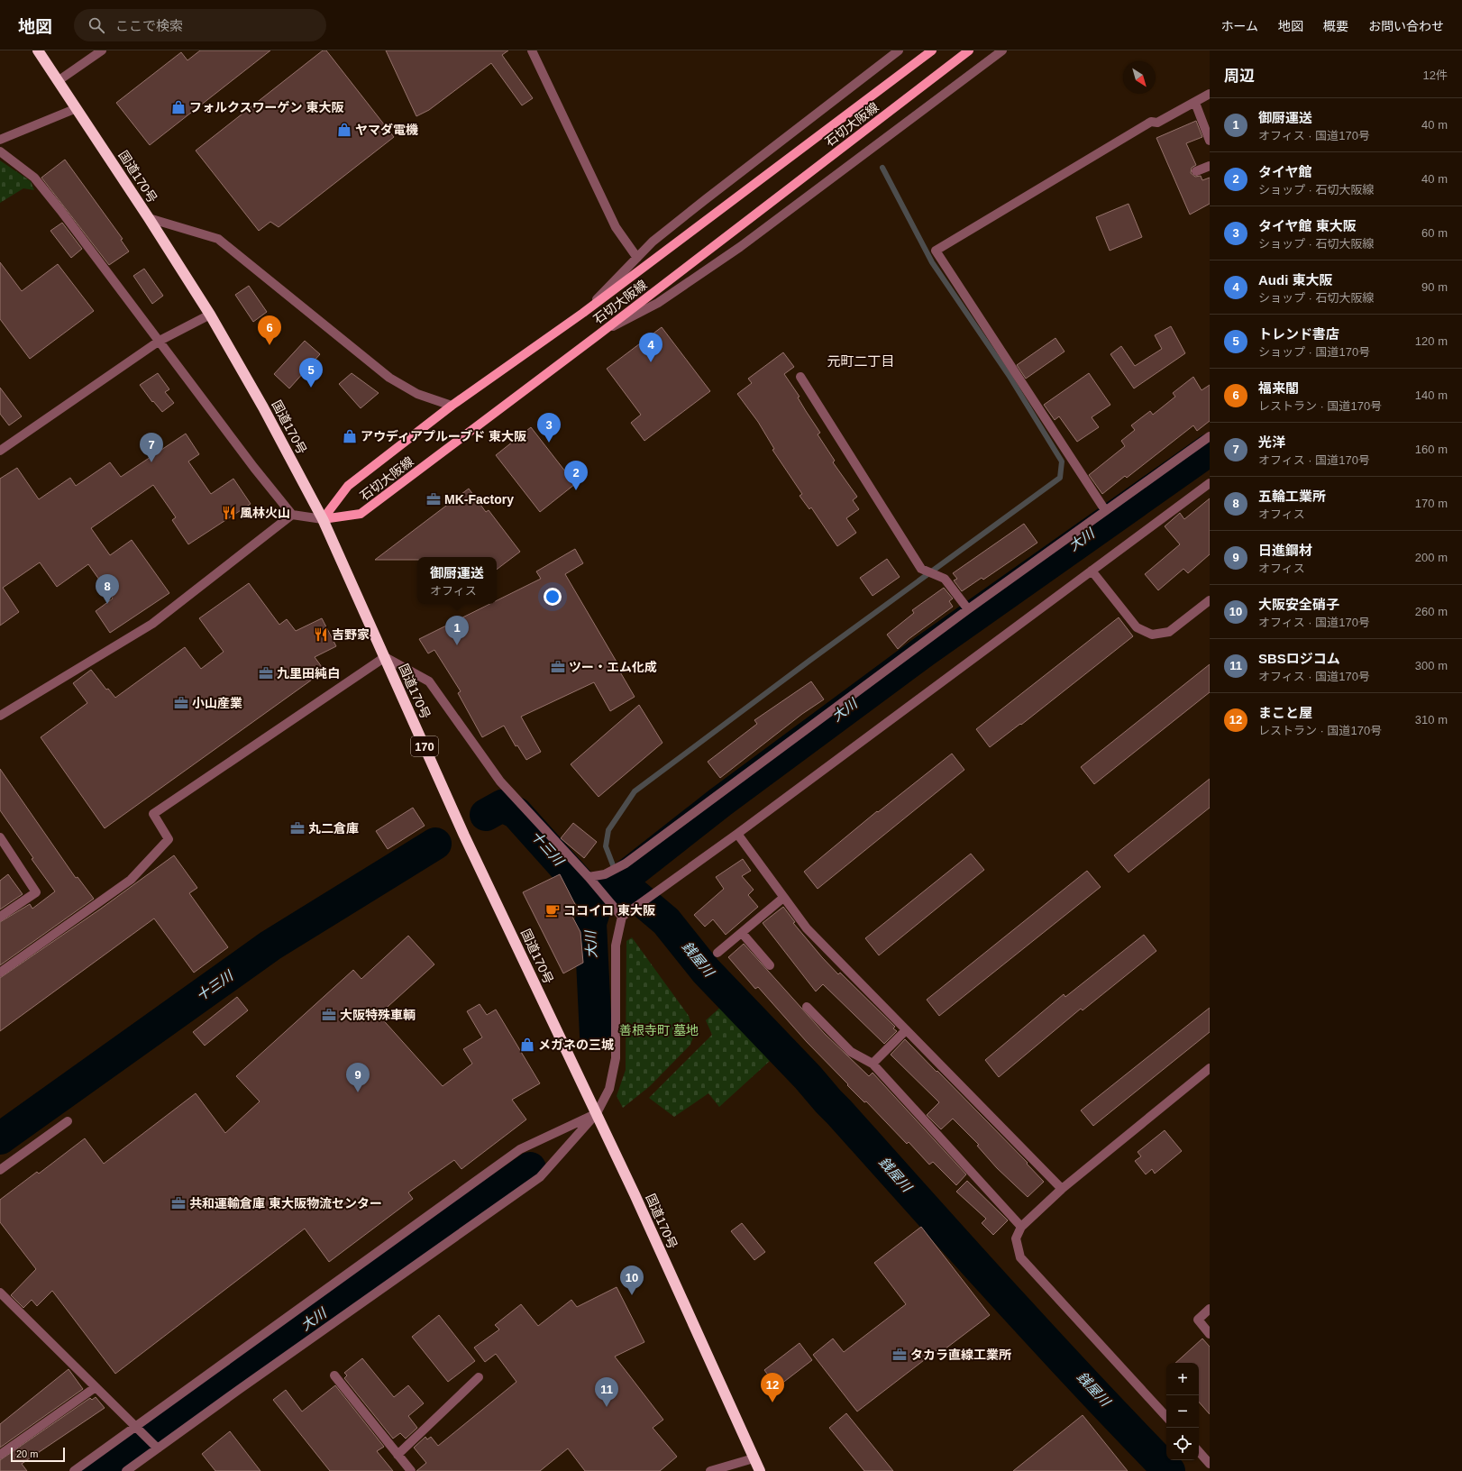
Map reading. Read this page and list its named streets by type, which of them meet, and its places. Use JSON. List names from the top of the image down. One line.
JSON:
{"streets":{"highway":["国道170号","170"],"main road":["石切大阪線"]},"crossings":[["石切大阪線","国道170号"]],"districts":["元町二丁目"],"water":["大川","十三川","銭屋川"],"parks":["善根寺町 墓地"],"places":{"shop":["フォルクスワーゲン 東大阪","ヤマダ電機","アウディアプルーブド 東大阪","メガネの三城"],"office":["MK-Factory","ツー・エム化成","九里田純白","小山産業","丸二倉庫","大阪特殊車輌","共和運輸倉庫 東大阪物流センター","タカラ直線工業所"],"restaurant":["風林火山","吉野家"],"cafe":["ココイロ 東大阪"]},"scale_bar":"20 m","north":"bottom right","page":{"header":"地図","search":"ここで検索","nav":["ホーム","地図","概要","お問い合わせ"],"heading":["周辺","12件"],"list":[{"mark":"1","name":"御厨運送","note":"オフィス · 国道170号","value":"40 m"},{"mark":"2","name":"タイヤ館","note":"ショップ · 石切大阪線","value":"40 m"},{"mark":"3","name":"タイヤ館 東大阪","note":"ショップ · 石切大阪線","value":"60 m"},{"mark":"4","name":"Audi 東大阪","note":"ショップ · 石切大阪線","value":"90 m"},{"mark":"5","name":"トレンド書店","note":"ショップ · 国道170号","value":"120 m"},{"mark":"6","name":"福来閣","note":"レストラン · 国道170号","value":"140 m"},{"mark":"7","name":"光洋","note":"オフィス · 国道170号","value":"160 m"},{"mark":"8","name":"五輪工業所","note":"オフィス","value":"170 m"},{"mark":"9","name":"日進鋼材","note":"オフィス","value":"200 m"},{"mark":"10","name":"大阪安全硝子","note":"オフィス · 国道170号","value":"260 m"},{"mark":"11","name":"SBSロジコム","note":"オフィス · 国道170号","value":"300 m"},{"mark":"12","name":"まこと屋","note":"レストラン · 国道170号","value":"310 m"}],"pins":["6","4","5","3","7","2","8","1","9","10","12","11"],"popup":["御厨運送","オフィス"],"map_buttons":["+","−"],"scale":"20 m"}}
